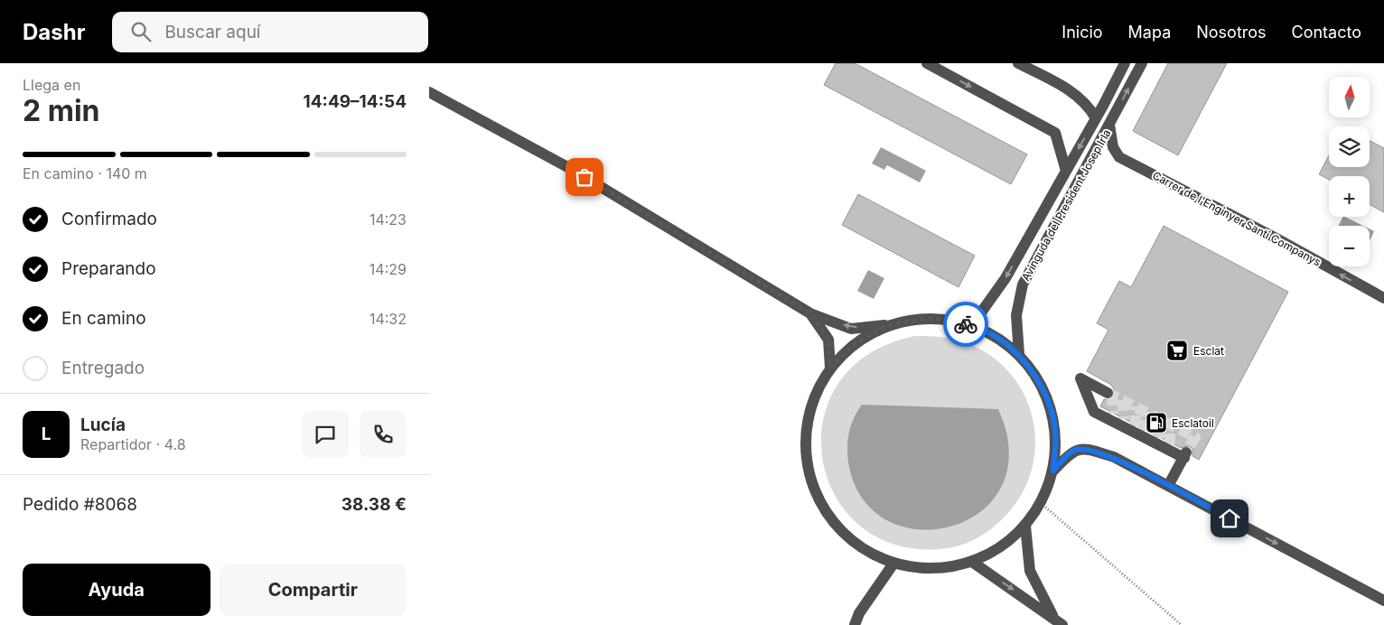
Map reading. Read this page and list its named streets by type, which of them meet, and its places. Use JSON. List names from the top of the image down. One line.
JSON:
{"streets":{"street":["Avinguda del President Josep Irla","Carrer de l'Enginyer Santi Companys"]},"crossings":[["Avinguda del President Josep Irla","Carrer de l'Enginyer Santi Companys"]],"one_way":["Carrer de l'Enginyer Santi Companys"],"places":{"supermarket":["Esclat"],"fuel station":["Esclatoil"]},"north":"top","page":{"header":"Dashr","search":"Buscar aquí","nav":["Inicio","Mapa","Nosotros","Contacto"],"heading":["2 min","Llega en","14:49–14:54"],"panel":["Lucía","Repartidor · 4.8","Pedido #8068","38.38 €"],"map_buttons":["+","−"],"bar":"En camino · 140 m","list":[["Confirmado","14:23"],["Preparando","14:29"],["En camino","14:32"],"Entregado"],"round":"L","buttons":["Ayuda","Compartir"]}}
